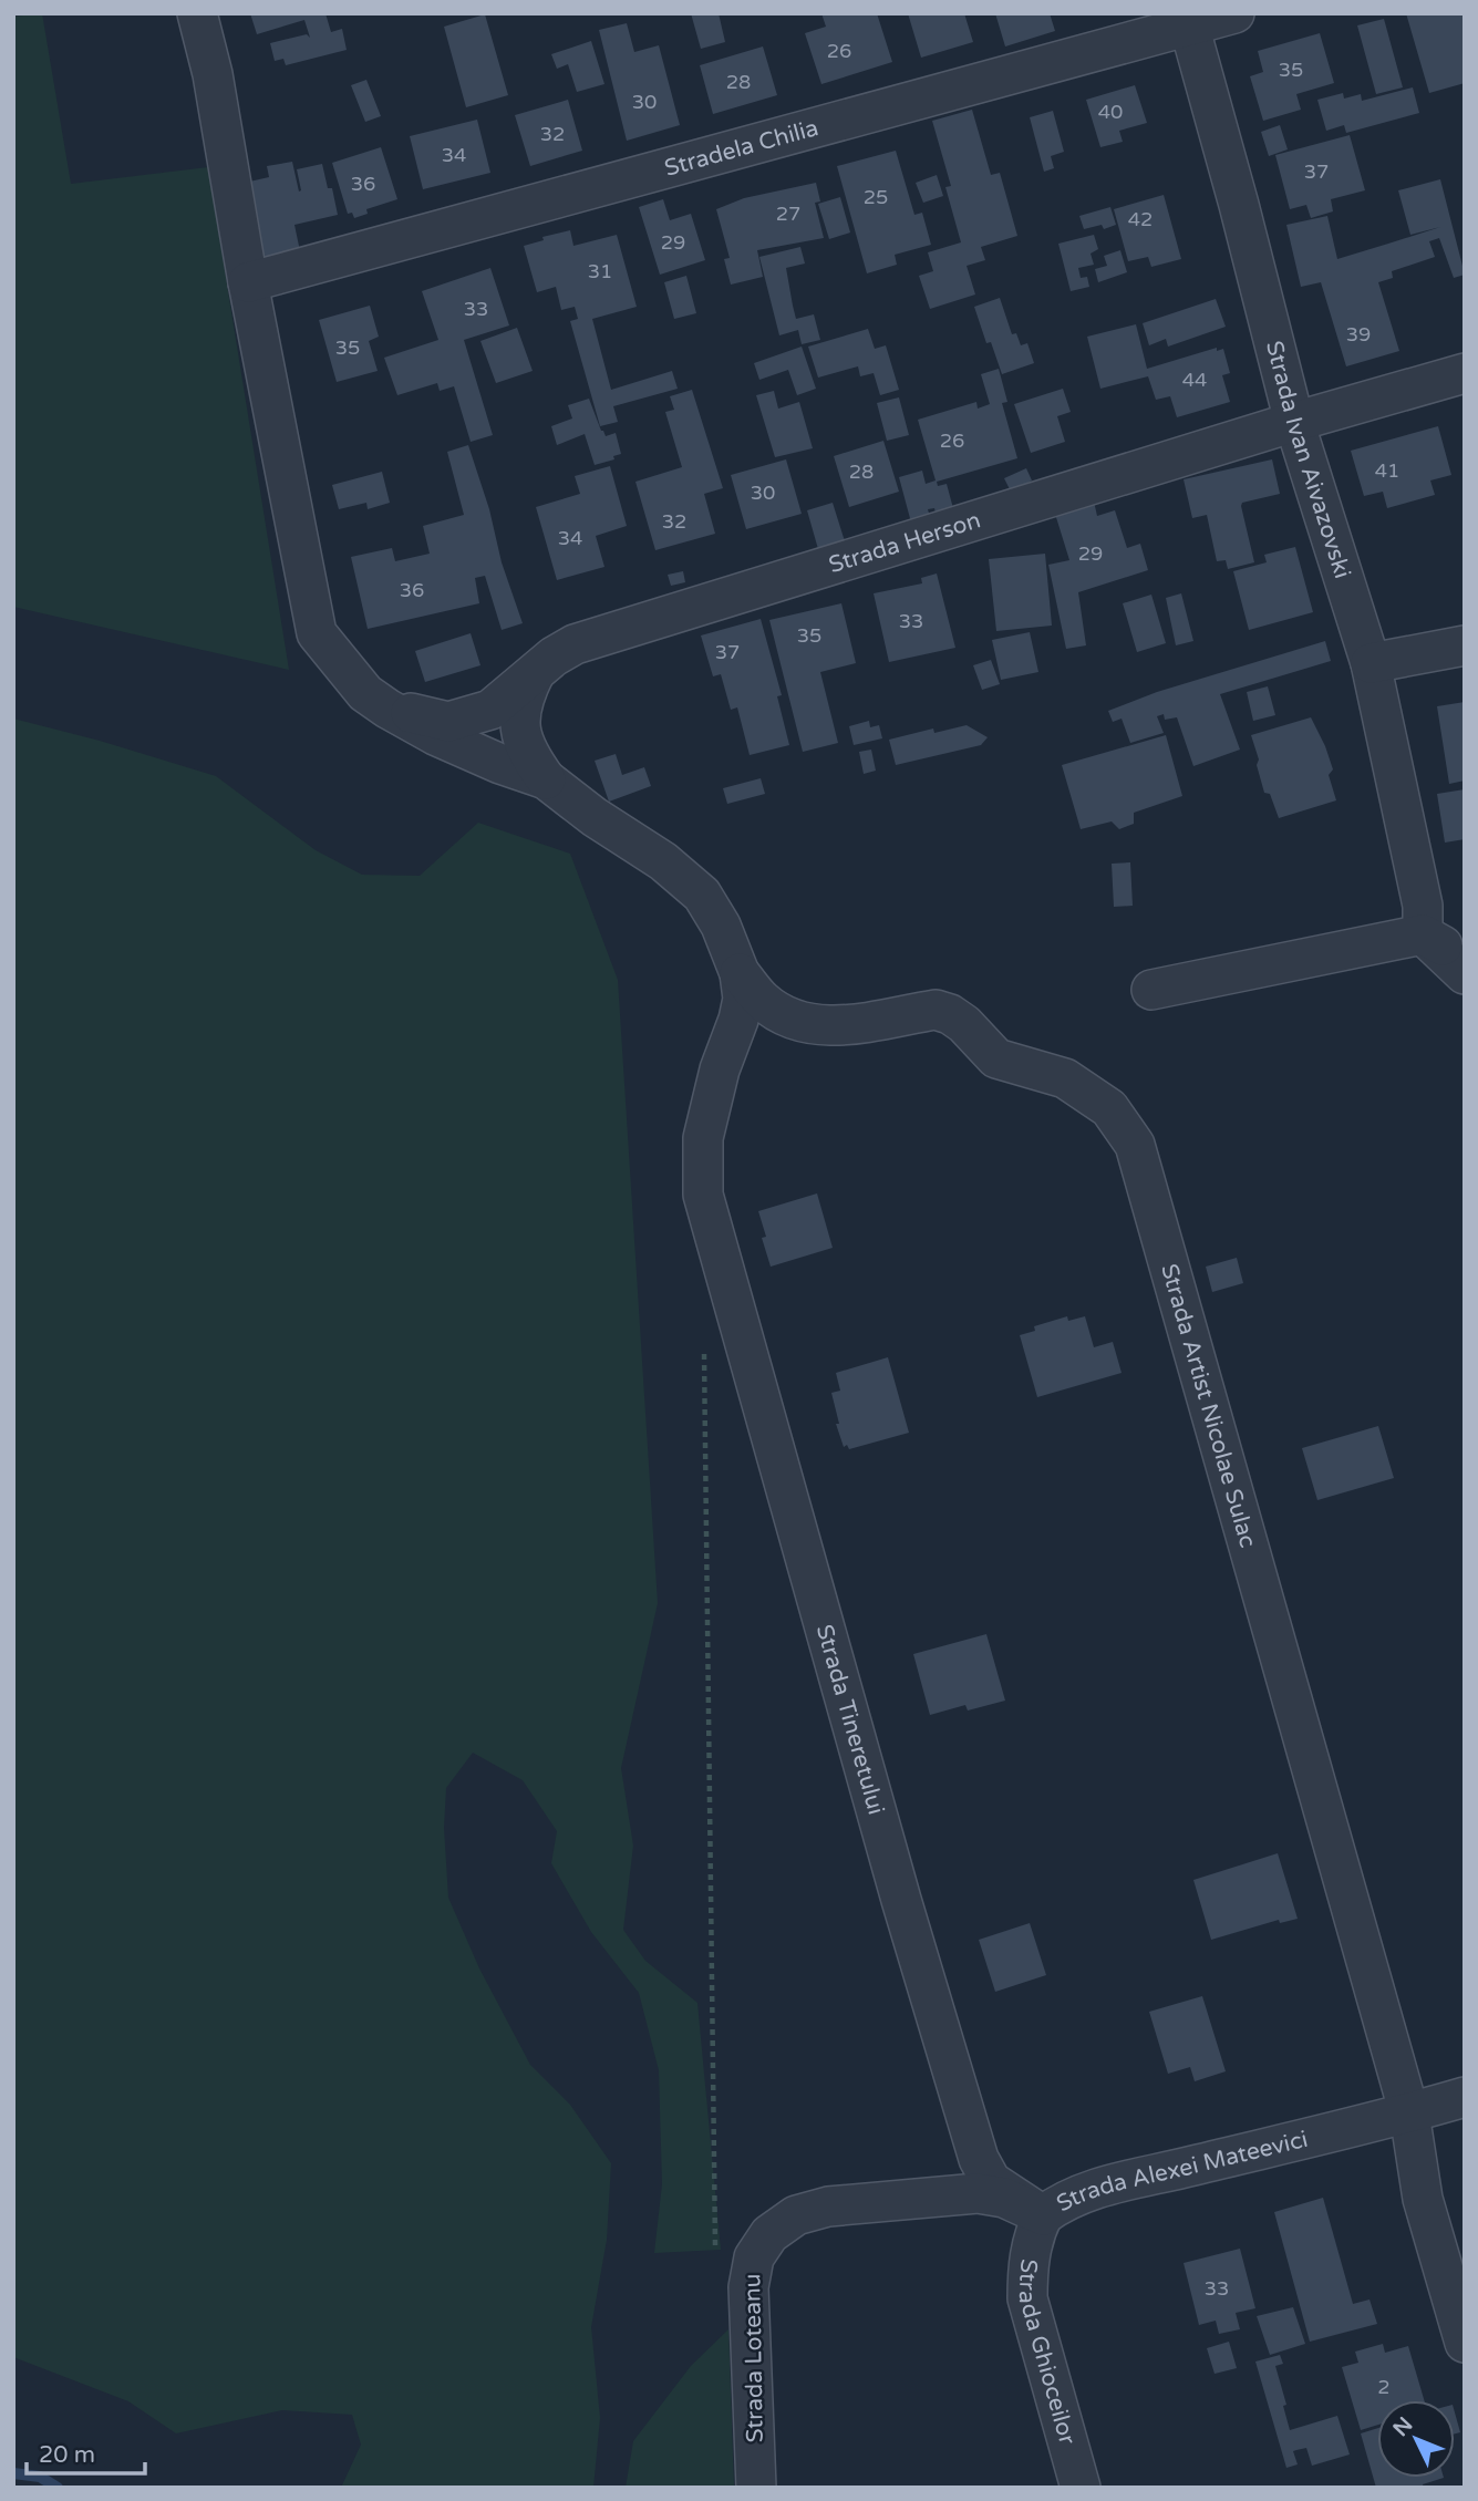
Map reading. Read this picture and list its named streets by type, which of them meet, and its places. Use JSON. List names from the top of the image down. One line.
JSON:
{"streets":{"street":["Stradela Chilia","Strada Ivan Aivazovski","Strada Herson","Strada Artist Nicolae Sulac","Strada Tineretului","Strada Alexei Mateevici","Strada Ghioceilor","Strada Loteanu"]},"crossings":[["Stradela Chilia","Strada Ivan Aivazovski"],["Strada Ivan Aivazovski","Strada Herson"],["Strada Artist Nicolae Sulac","Strada Tineretului"],["Strada Artist Nicolae Sulac","Strada Alexei Mateevici"],["Strada Tineretului","Strada Alexei Mateevici"],["Strada Tineretului","Strada Ghioceilor"],["Strada Alexei Mateevici","Strada Ghioceilor"],["Strada Alexei Mateevici","Strada Loteanu"]],"house_numbers":["26","35","28","30","40","32","34","37","36","25","27","42","29","31","33","39","35","44","26","41","28","30","32","34","29","36","33","35","37","33","2"],"scale_bar":"20 m","north":"top left"}
